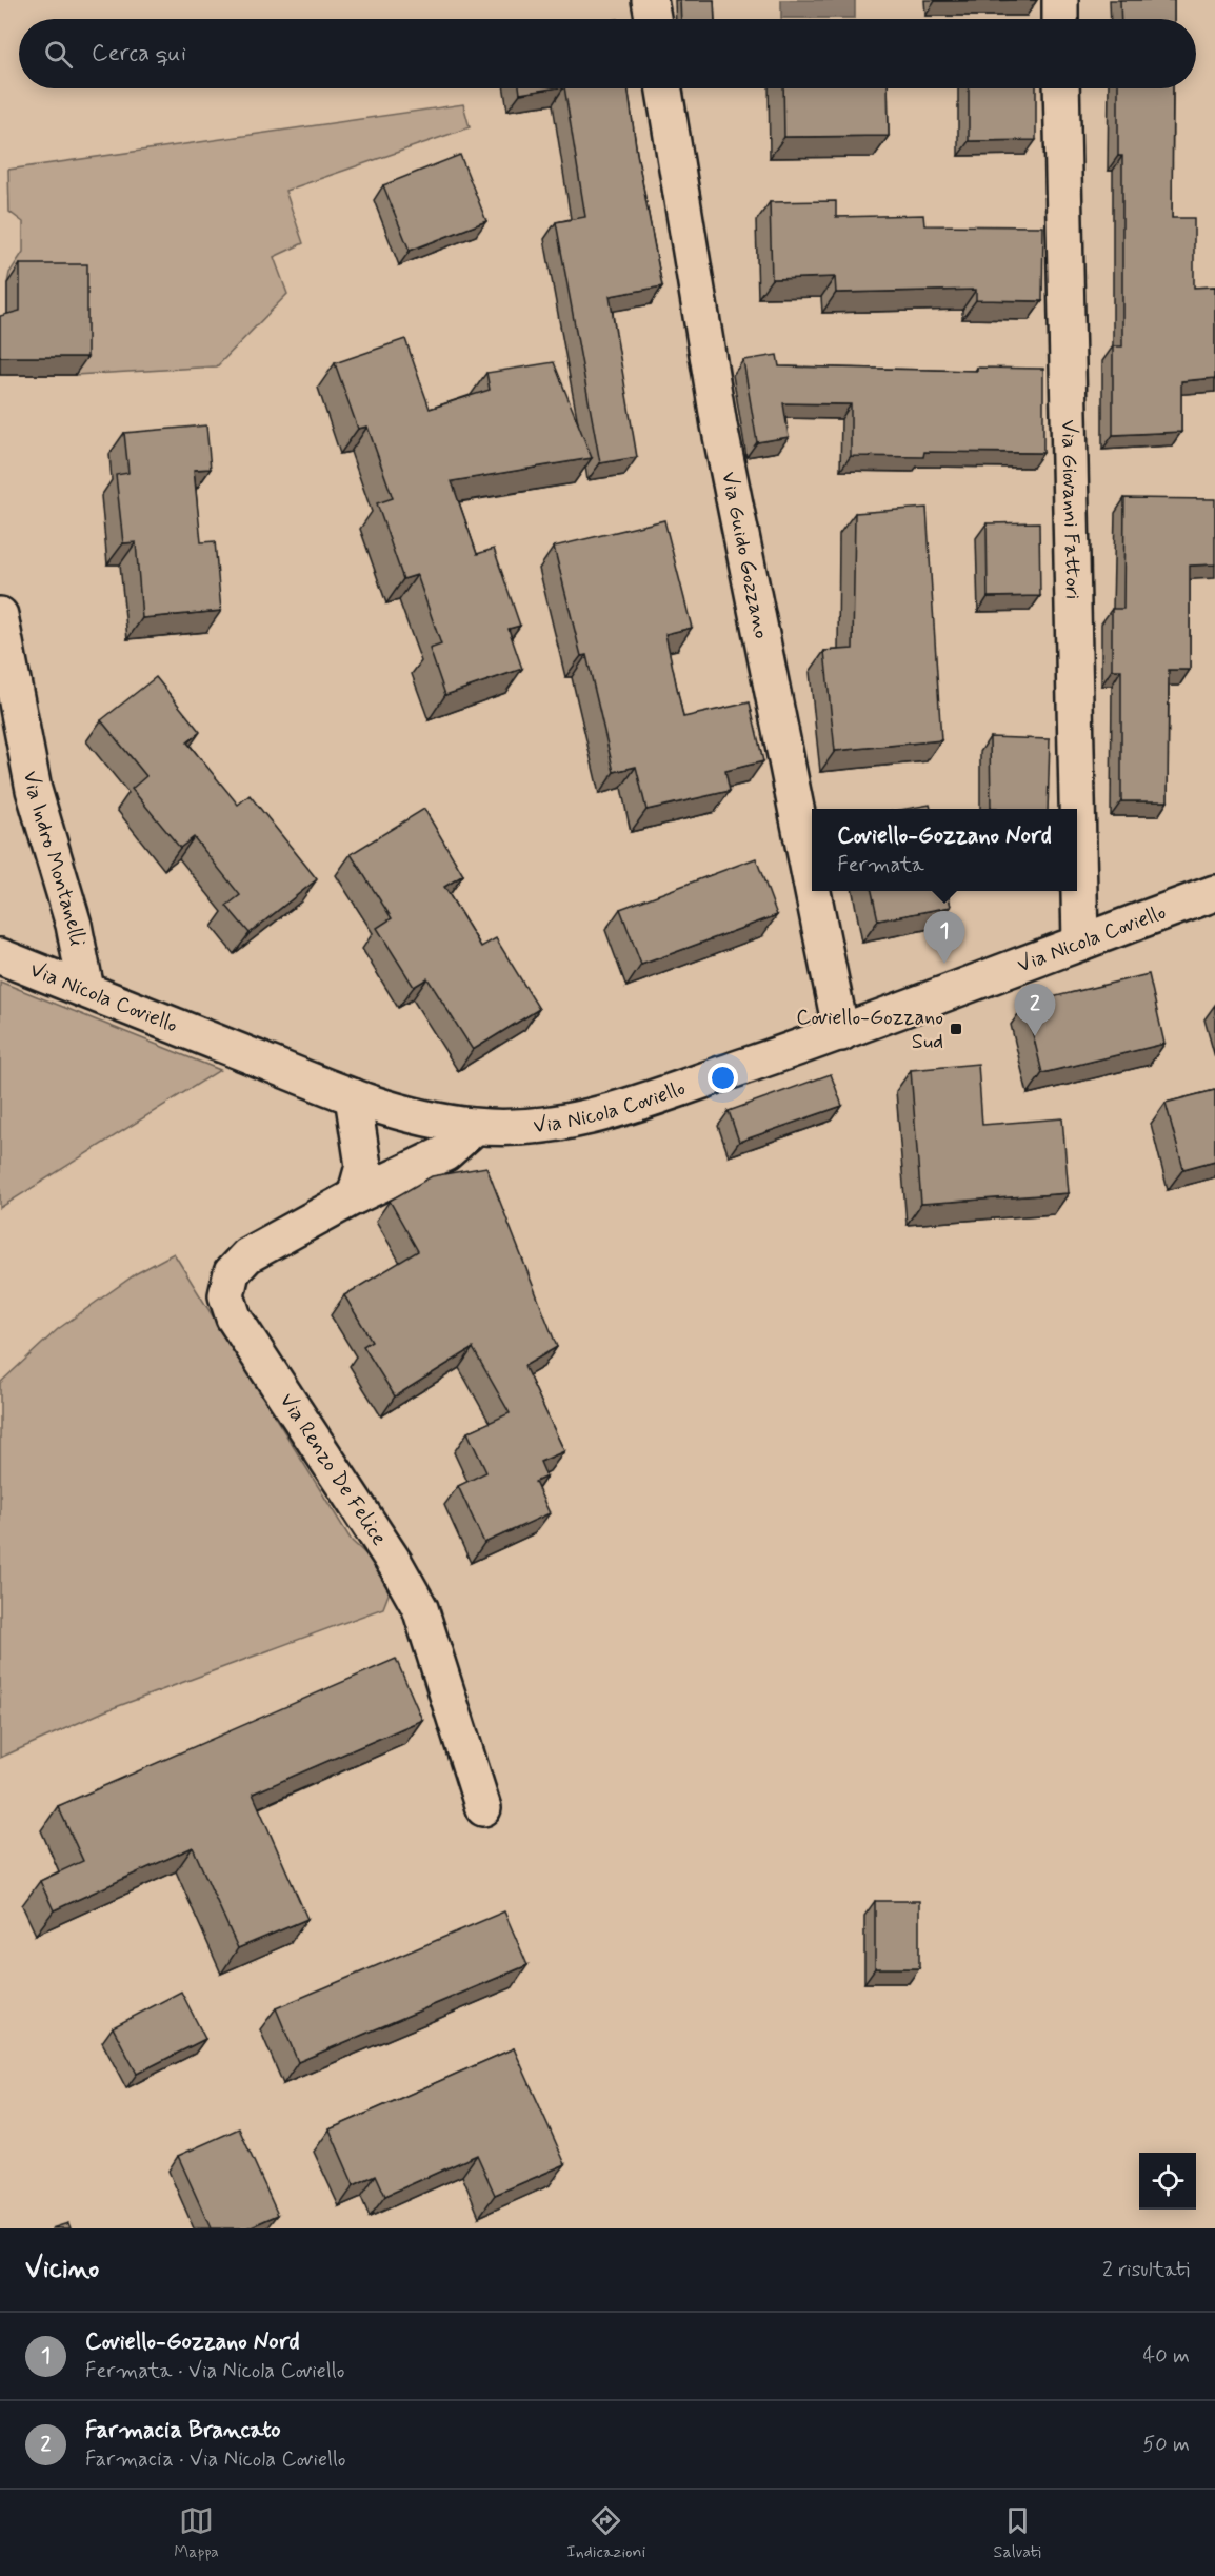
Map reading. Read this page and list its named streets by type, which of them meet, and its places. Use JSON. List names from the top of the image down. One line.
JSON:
{"streets":{"street":["Via Giovanni Fattori","Via Guido Gozzano","Via Indro Montanelli","Via Nicola Coviello","Via Renzo De Felice"]},"crossings":[["Via Giovanni Fattori","Via Nicola Coviello"],["Via Guido Gozzano","Via Nicola Coviello"],["Via Indro Montanelli","Via Nicola Coviello"],["Via Nicola Coviello","Via Renzo De Felice"]],"places":{"transit":["Coviello-Gozzano Sud"]},"page":{"search":"Cerca qui","popup":["Coviello-Gozzano Nord","Fermata"],"pins":["1","2"],"heading":["Vicino","2 risultati"],"list":[{"mark":"1","name":"Coviello-Gozzano Nord","note":"Fermata · Via Nicola Coviello","value":"40 m"},{"mark":"2","name":"Farmacia Brancato","note":"Farmacia · Via Nicola Coviello","value":"50 m"}],"nav":["Mappa","Indicazioni","Salvati"]}}
